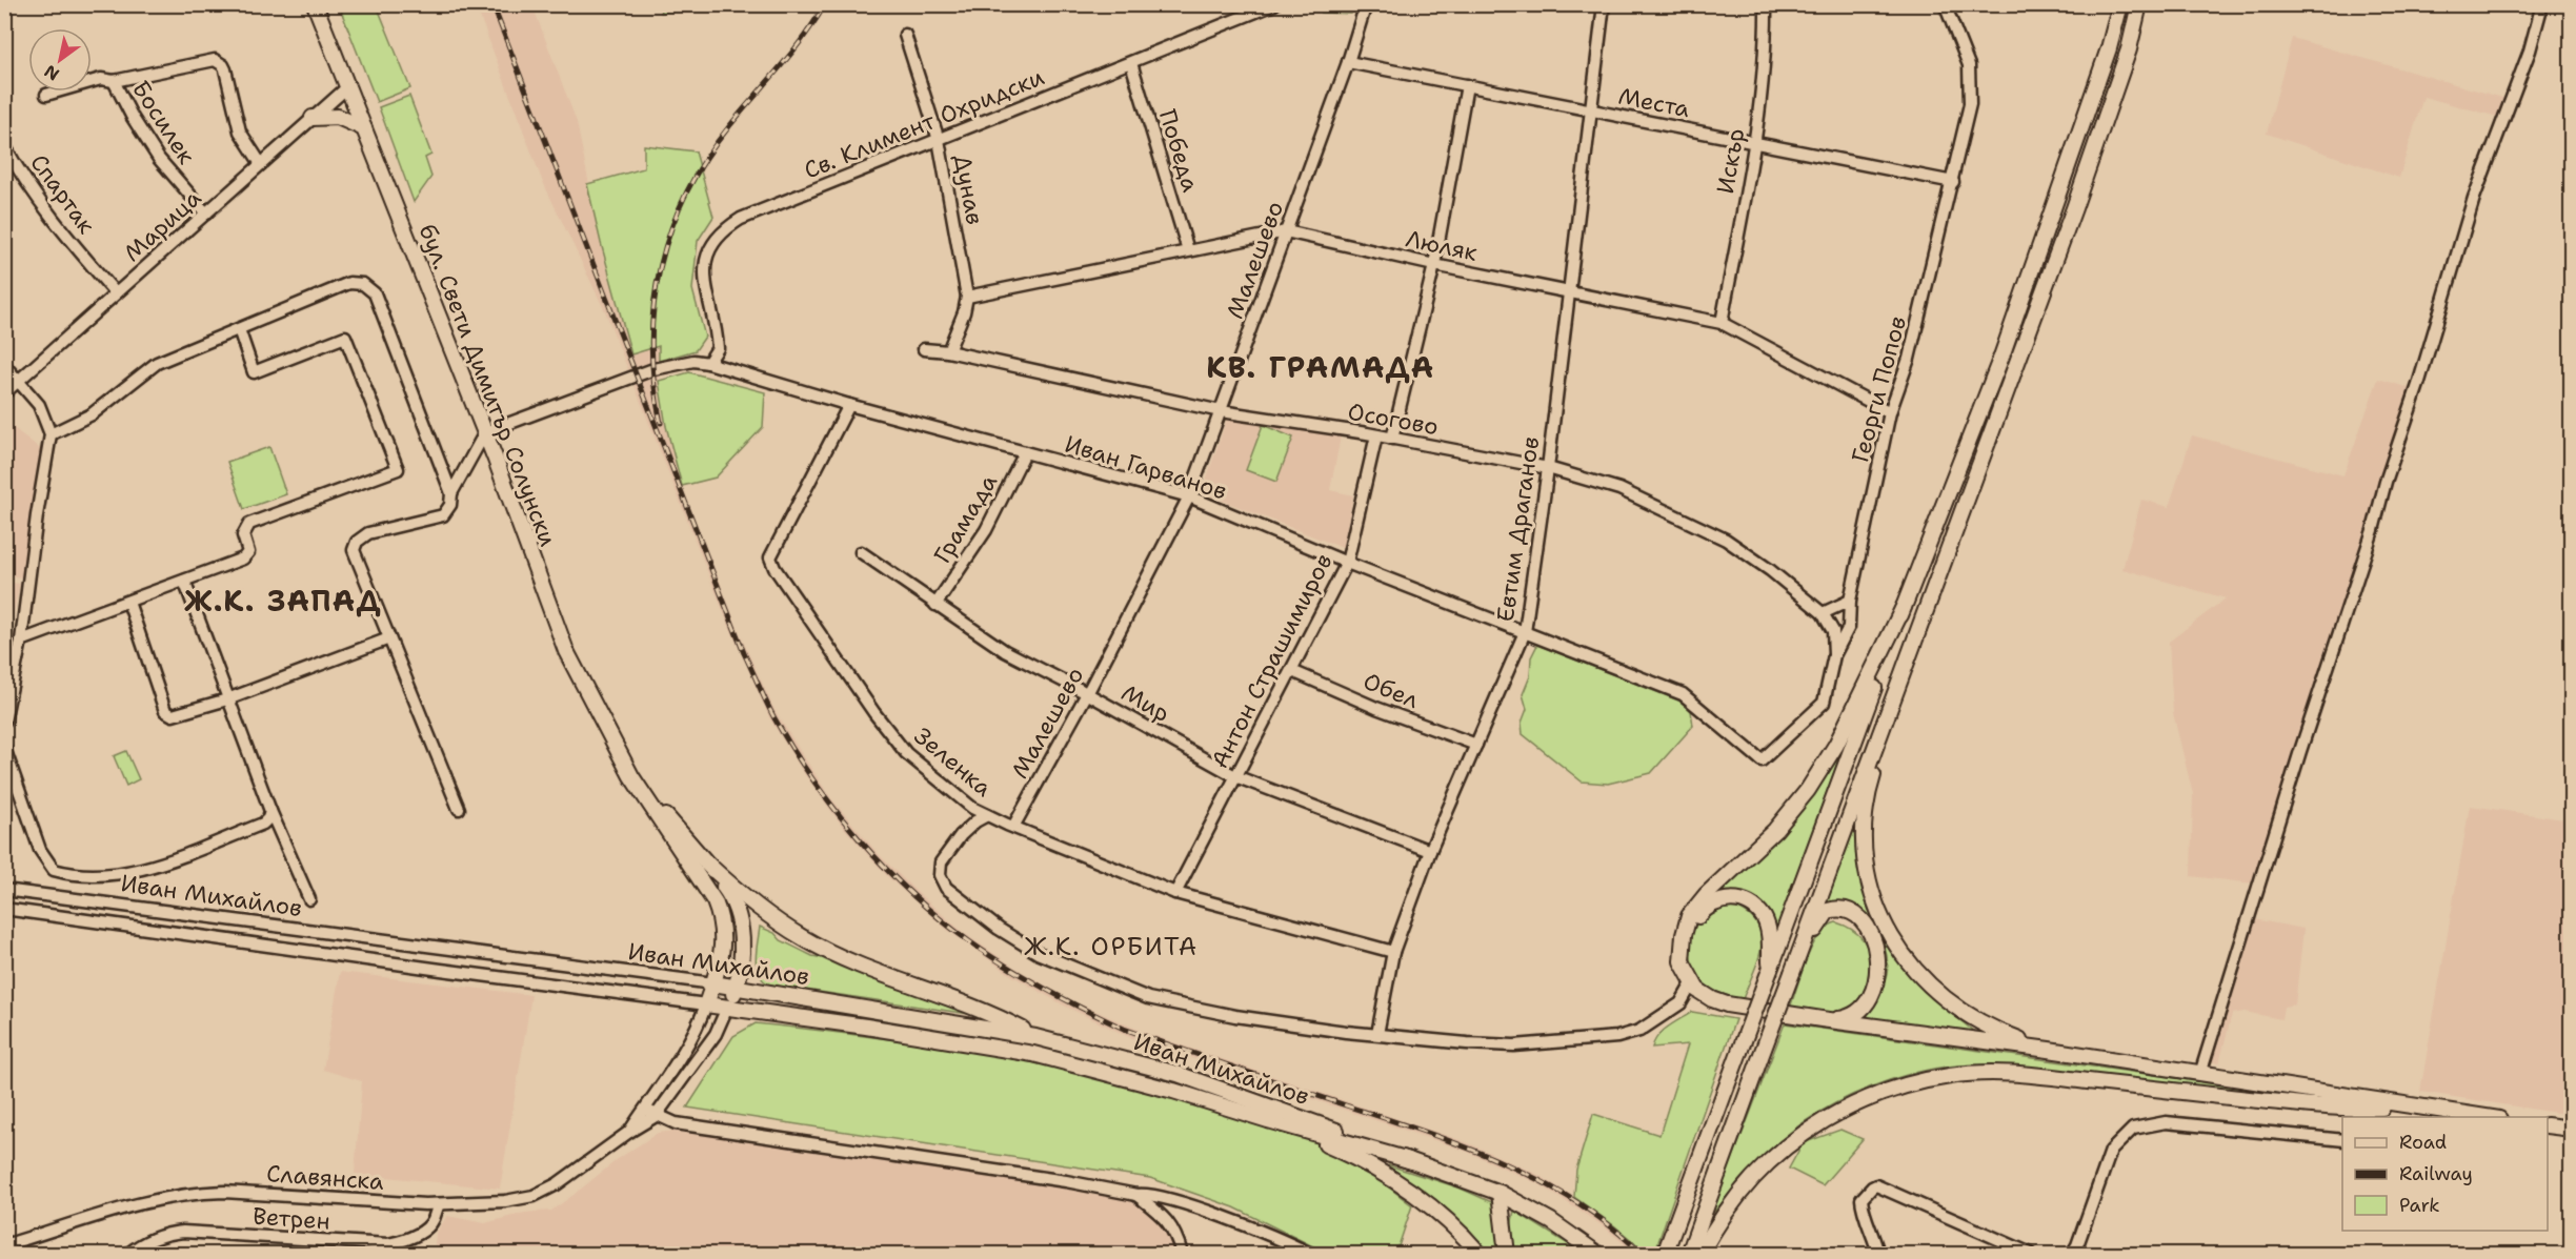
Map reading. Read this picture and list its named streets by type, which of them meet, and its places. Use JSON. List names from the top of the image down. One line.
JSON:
{"streets":{"main road":["бул. Свети Димитър Солунски","Иван Михайлов"],"street":["Места","Босилек","Св. Климент Охридски","Победа","Искър","Дунав","Спартак","Марица","Люляк","Малешево","Георги Попов","Осогово","Иван Гарванов","Грамада","Евтим Драганов","Антон Страшимиров","Обел","Мир","Зеленка","Славянска","Ветрен"]},"crossings":[["Места","Искър"],["Места","Малешево"],["Места","Георги Попов"],["Места","Евтим Драганов"],["Босилек","Марица"],["Св. Климент Охридски","Победа"],["Св. Климент Охридски","Дунав"],["Св. Климент Охридски","Иван Гарванов"],["Победа","Люляк"],["Искър","Люляк"],["Дунав","Люляк"],["Дунав","Осогово"],["Спартак","Марица"],["Марица","бул. Свети Димитър Солунски"],["Люляк","Малешево"],["Люляк","Георги Попов"],["Люляк","Евтим Драганов"],["Малешево","Осогово"],["Малешево","Иван Гарванов"],["Малешево","Мир"],["Малешево","Зеленка"],["бул. Свети Димитър Солунски","Иван Гарванов"],["бул. Свети Димитър Солунски","Иван Михайлов"],["бул. Свети Димитър Солунски","Славянска"],["Георги Попов","Иван Гарванов"],["Осогово","Евтим Драганов"],["Осогово","Антон Страшимиров"],["Иван Гарванов","Грамада"],["Иван Гарванов","Евтим Драганов"],["Иван Гарванов","Антон Страшимиров"],["Иван Гарванов","Зеленка"],["Грамада","Мир"],["Евтим Драганов","Обел"],["Евтим Драганов","Мир"],["Евтим Драганов","Зеленка"],["Антон Страшимиров","Обел"],["Антон Страшимиров","Мир"],["Антон Страшимиров","Зеленка"],["Иван Михайлов","Славянска"],["Славянска","Ветрен"]],"districts":["КВ. ГРАМАДА","Ж.К. ЗАПАД","Ж.К. ОРБИТА"],"legend":["Road","Railway","Park"],"north":"bottom left"}
